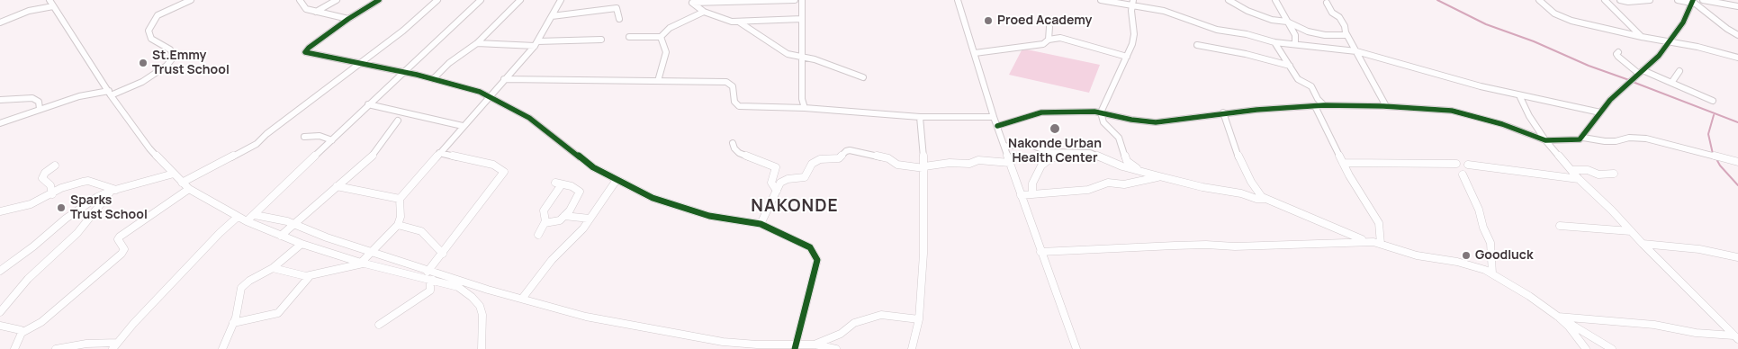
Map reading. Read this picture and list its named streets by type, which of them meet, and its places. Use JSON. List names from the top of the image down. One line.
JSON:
{"districts":["NAKONDE"],"places":["Proed Academy","St.Emmy Trust School","Nakonde Urban Health Center","Sparks Trust School","Goodluck"]}
